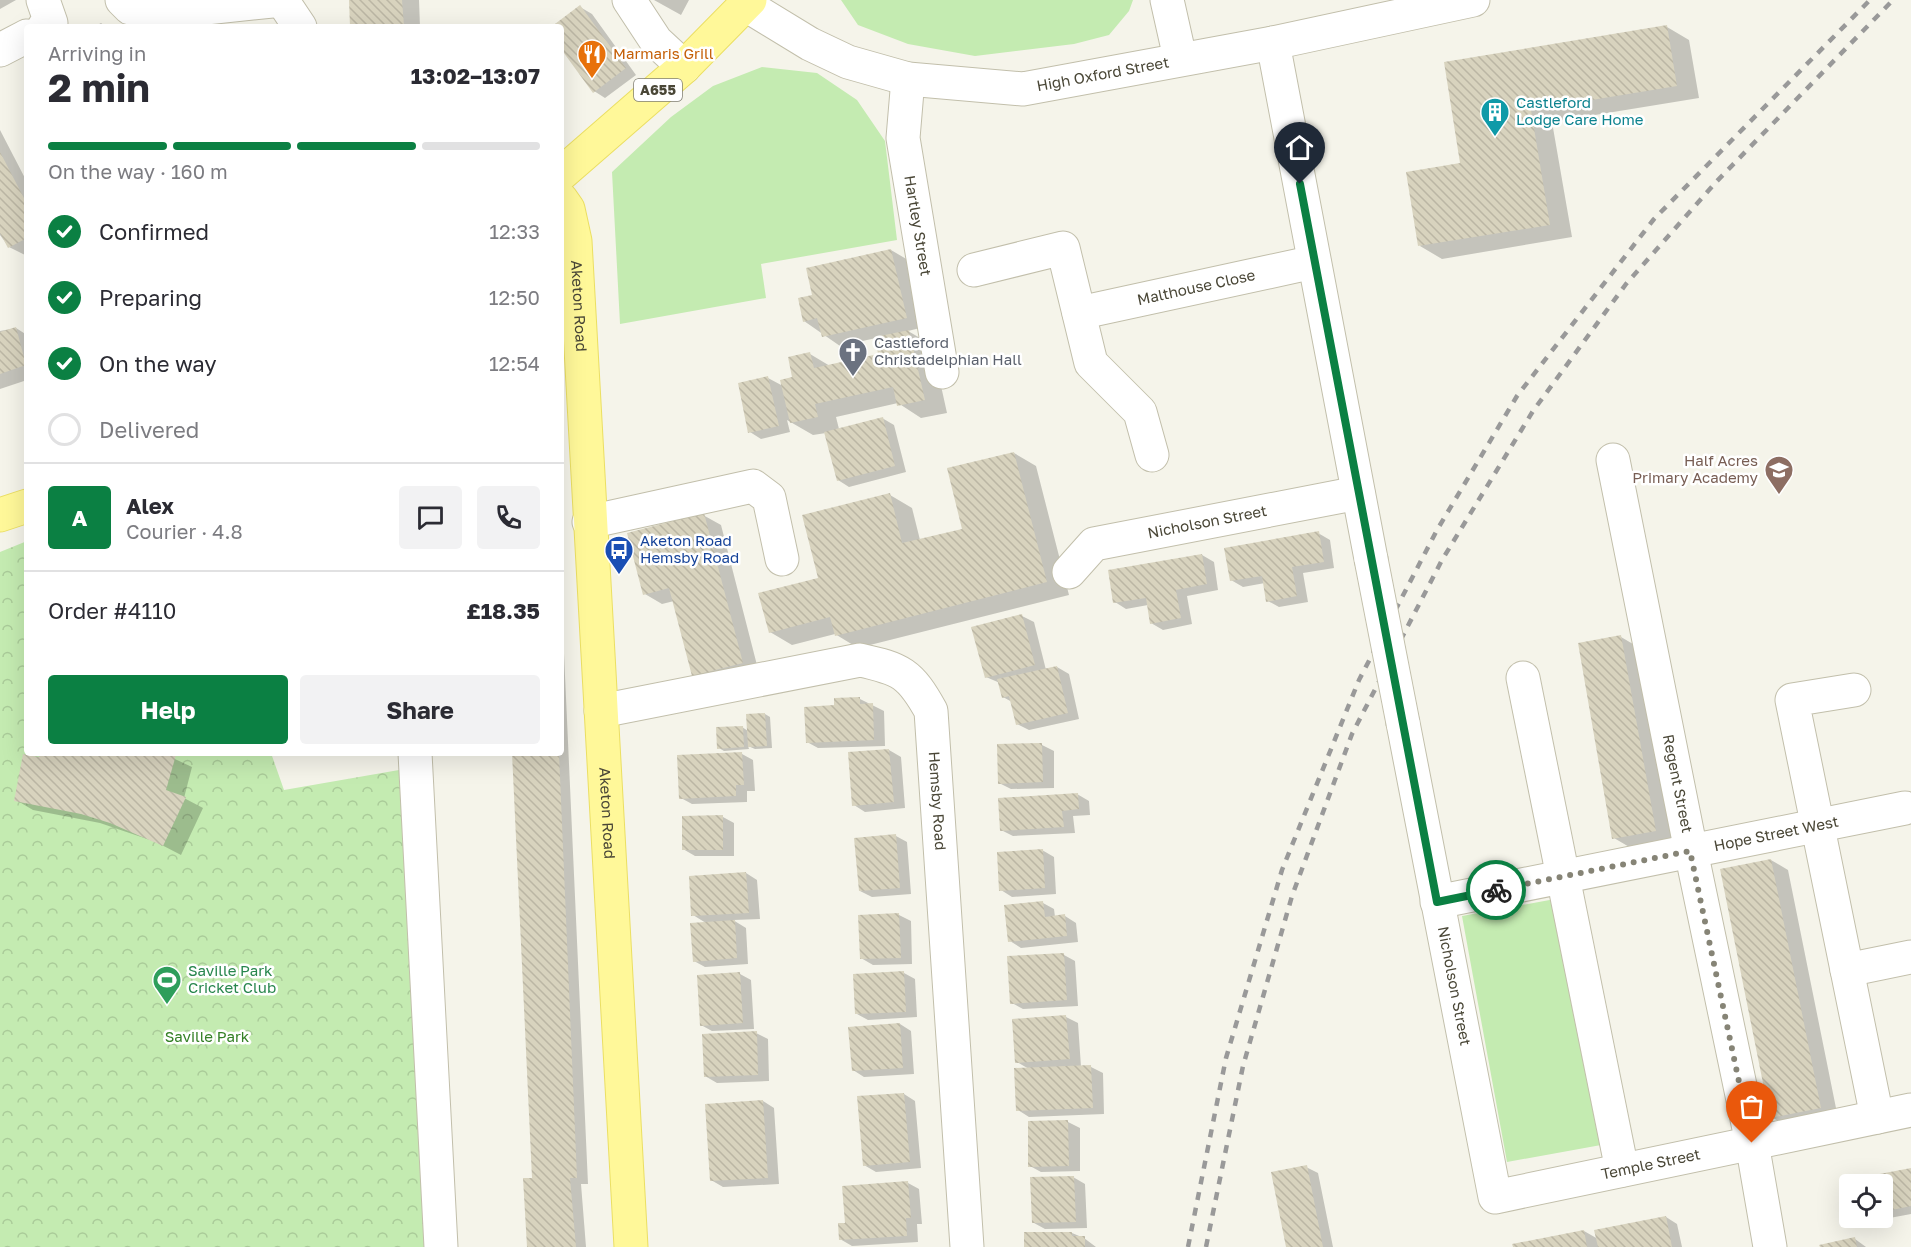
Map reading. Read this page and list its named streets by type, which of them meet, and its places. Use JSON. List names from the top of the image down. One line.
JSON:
{"streets":{"main road":["A655","Aketon Road"],"street":["High Oxford Street","Hartley Street","Malthouse Close","Nicholson Street","Regent Street","Hemsby Road","Hope Street West","Temple Street"]},"crossings":[["High Oxford Street","A655"],["High Oxford Street","Hartley Street"],["High Oxford Street","Nicholson Street"],["Malthouse Close","Nicholson Street"],["Aketon Road","Hemsby Road"],["Nicholson Street","Hope Street West"],["Nicholson Street","Temple Street"],["Regent Street","Hope Street West"],["Regent Street","Temple Street"]],"parks":["Saville Park"],"places":{"restaurant":["Marmaris Grill"],"building":["Castleford Lodge Care Home"],"church":["Castleford Christadelphian Hall"],"school or university":["Half Acres Primary Academy"],"bus stop":["Aketon Road Hemsby Road"],"sports":["Saville Park Cricket Club"]},"page":{"heading":["2 min","Arriving in","13:02–13:07"],"panel":["Alex","Courier · 4.8","Order #4110","£18.35"],"bar":"On the way · 160 m","list":[["Confirmed","12:33"],["Preparing","12:50"],["On the way","12:54"],"Delivered"],"round":"A","buttons":["Help","Share"]}}
